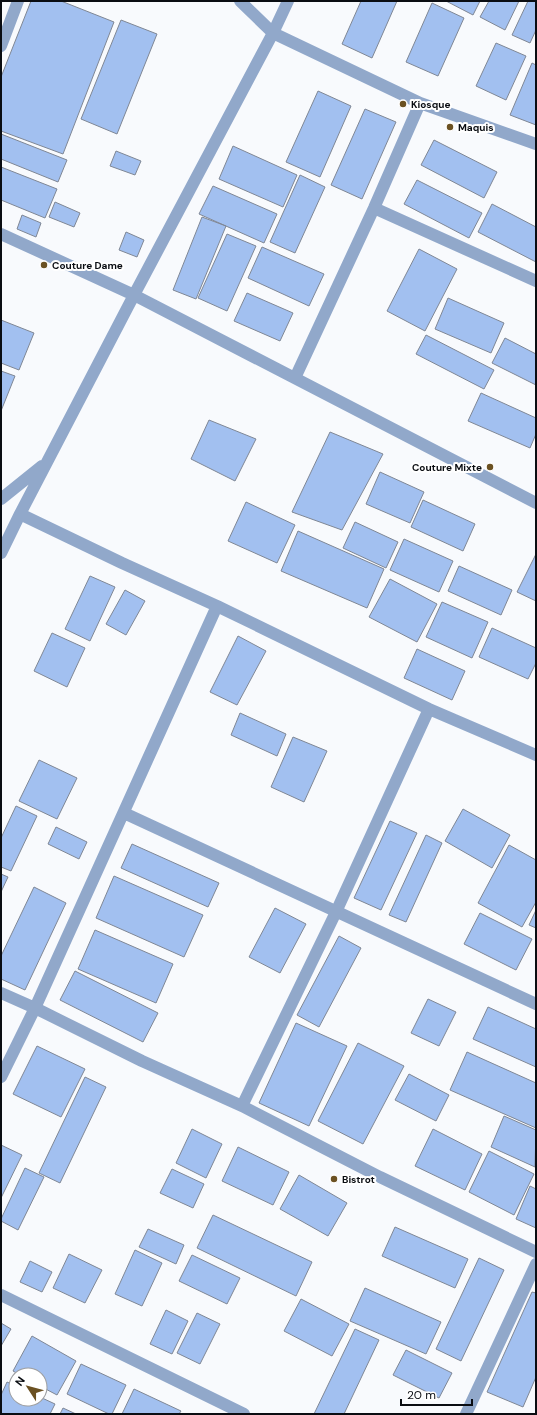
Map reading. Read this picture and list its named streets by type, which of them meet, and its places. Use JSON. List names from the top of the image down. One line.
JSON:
{"places":["Kiosque","Maquis","Couture Dame","Couture Mixte","Bistrot"],"scale_bar":"20 m","north":"top left"}
